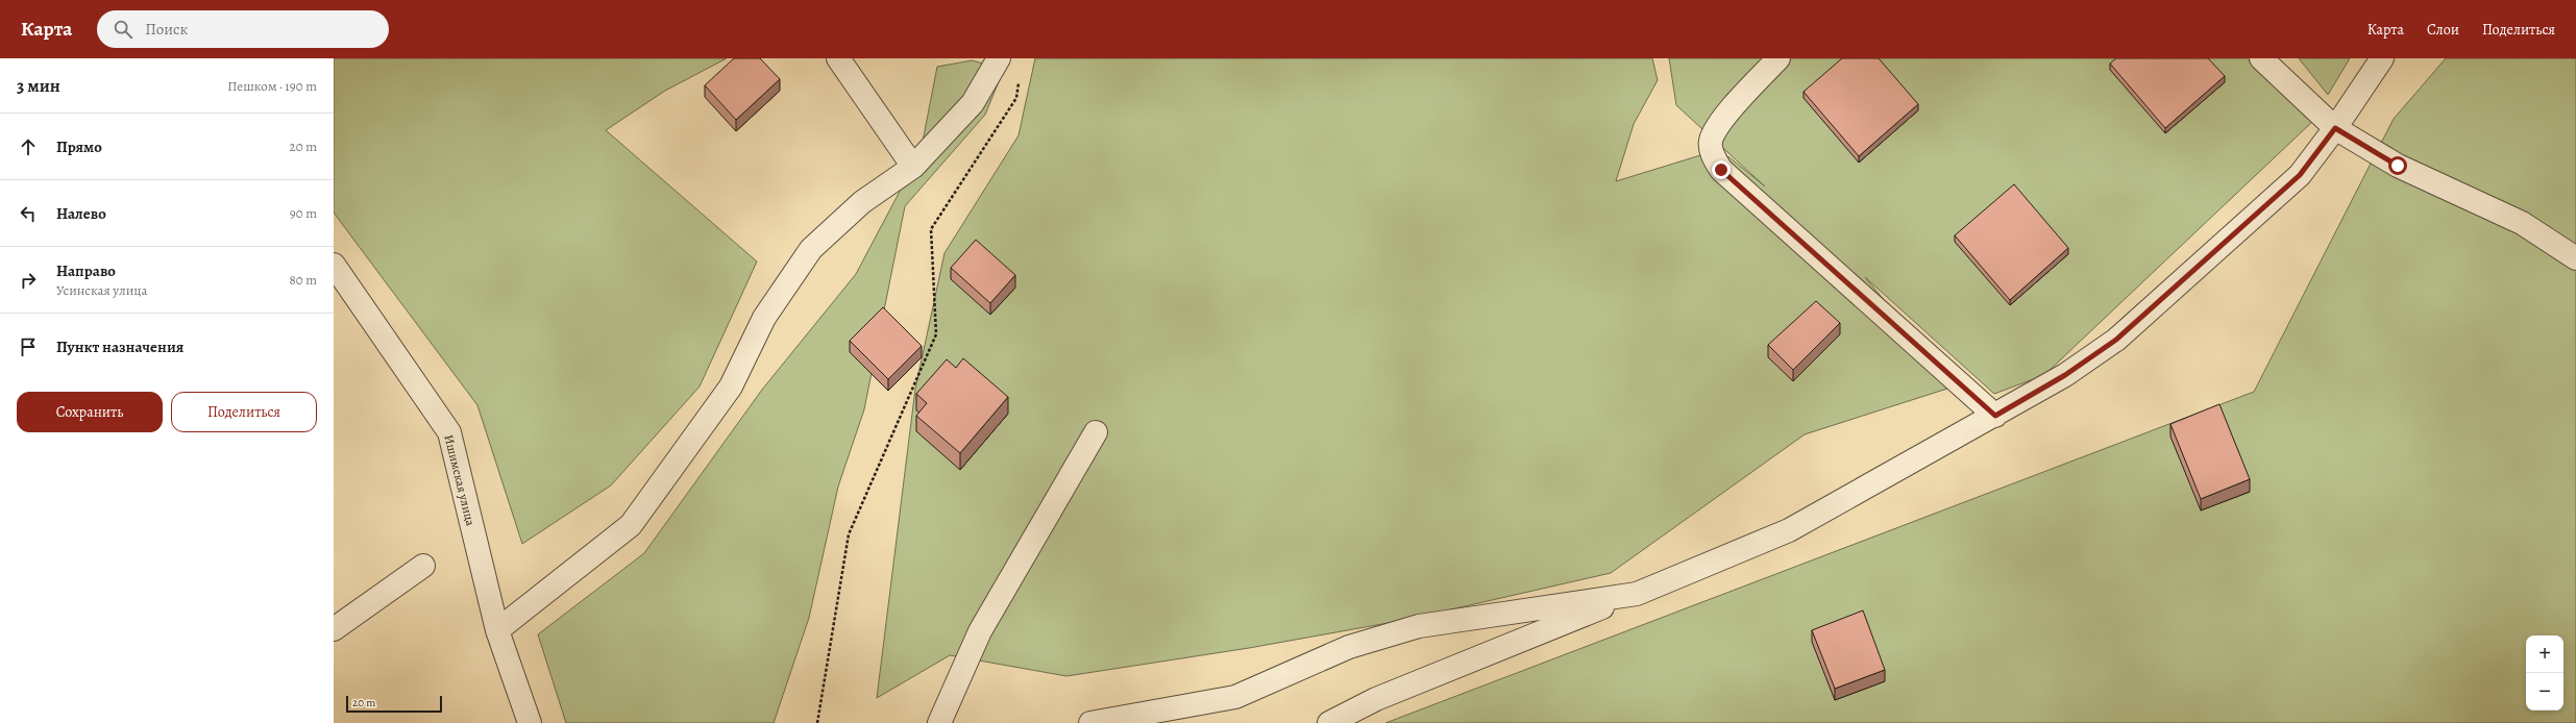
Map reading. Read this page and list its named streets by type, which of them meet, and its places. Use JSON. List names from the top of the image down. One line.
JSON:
{"streets":{"street":["Ишимская улица"]},"scale_bar":"20 m","page":{"header":"Карта","search":"Поиск","nav":["Карта","Слои","Поделиться"],"heading":["3 мин","Пешком · 190 m"],"list":[["Прямо","20 m"],["Налево","90 m"],["Направо","Усинская улица","80 m"],"Пункт назначения"],"buttons":["Сохранить","Поделиться"],"map_buttons":["+","−"],"scale":"20 m"}}
